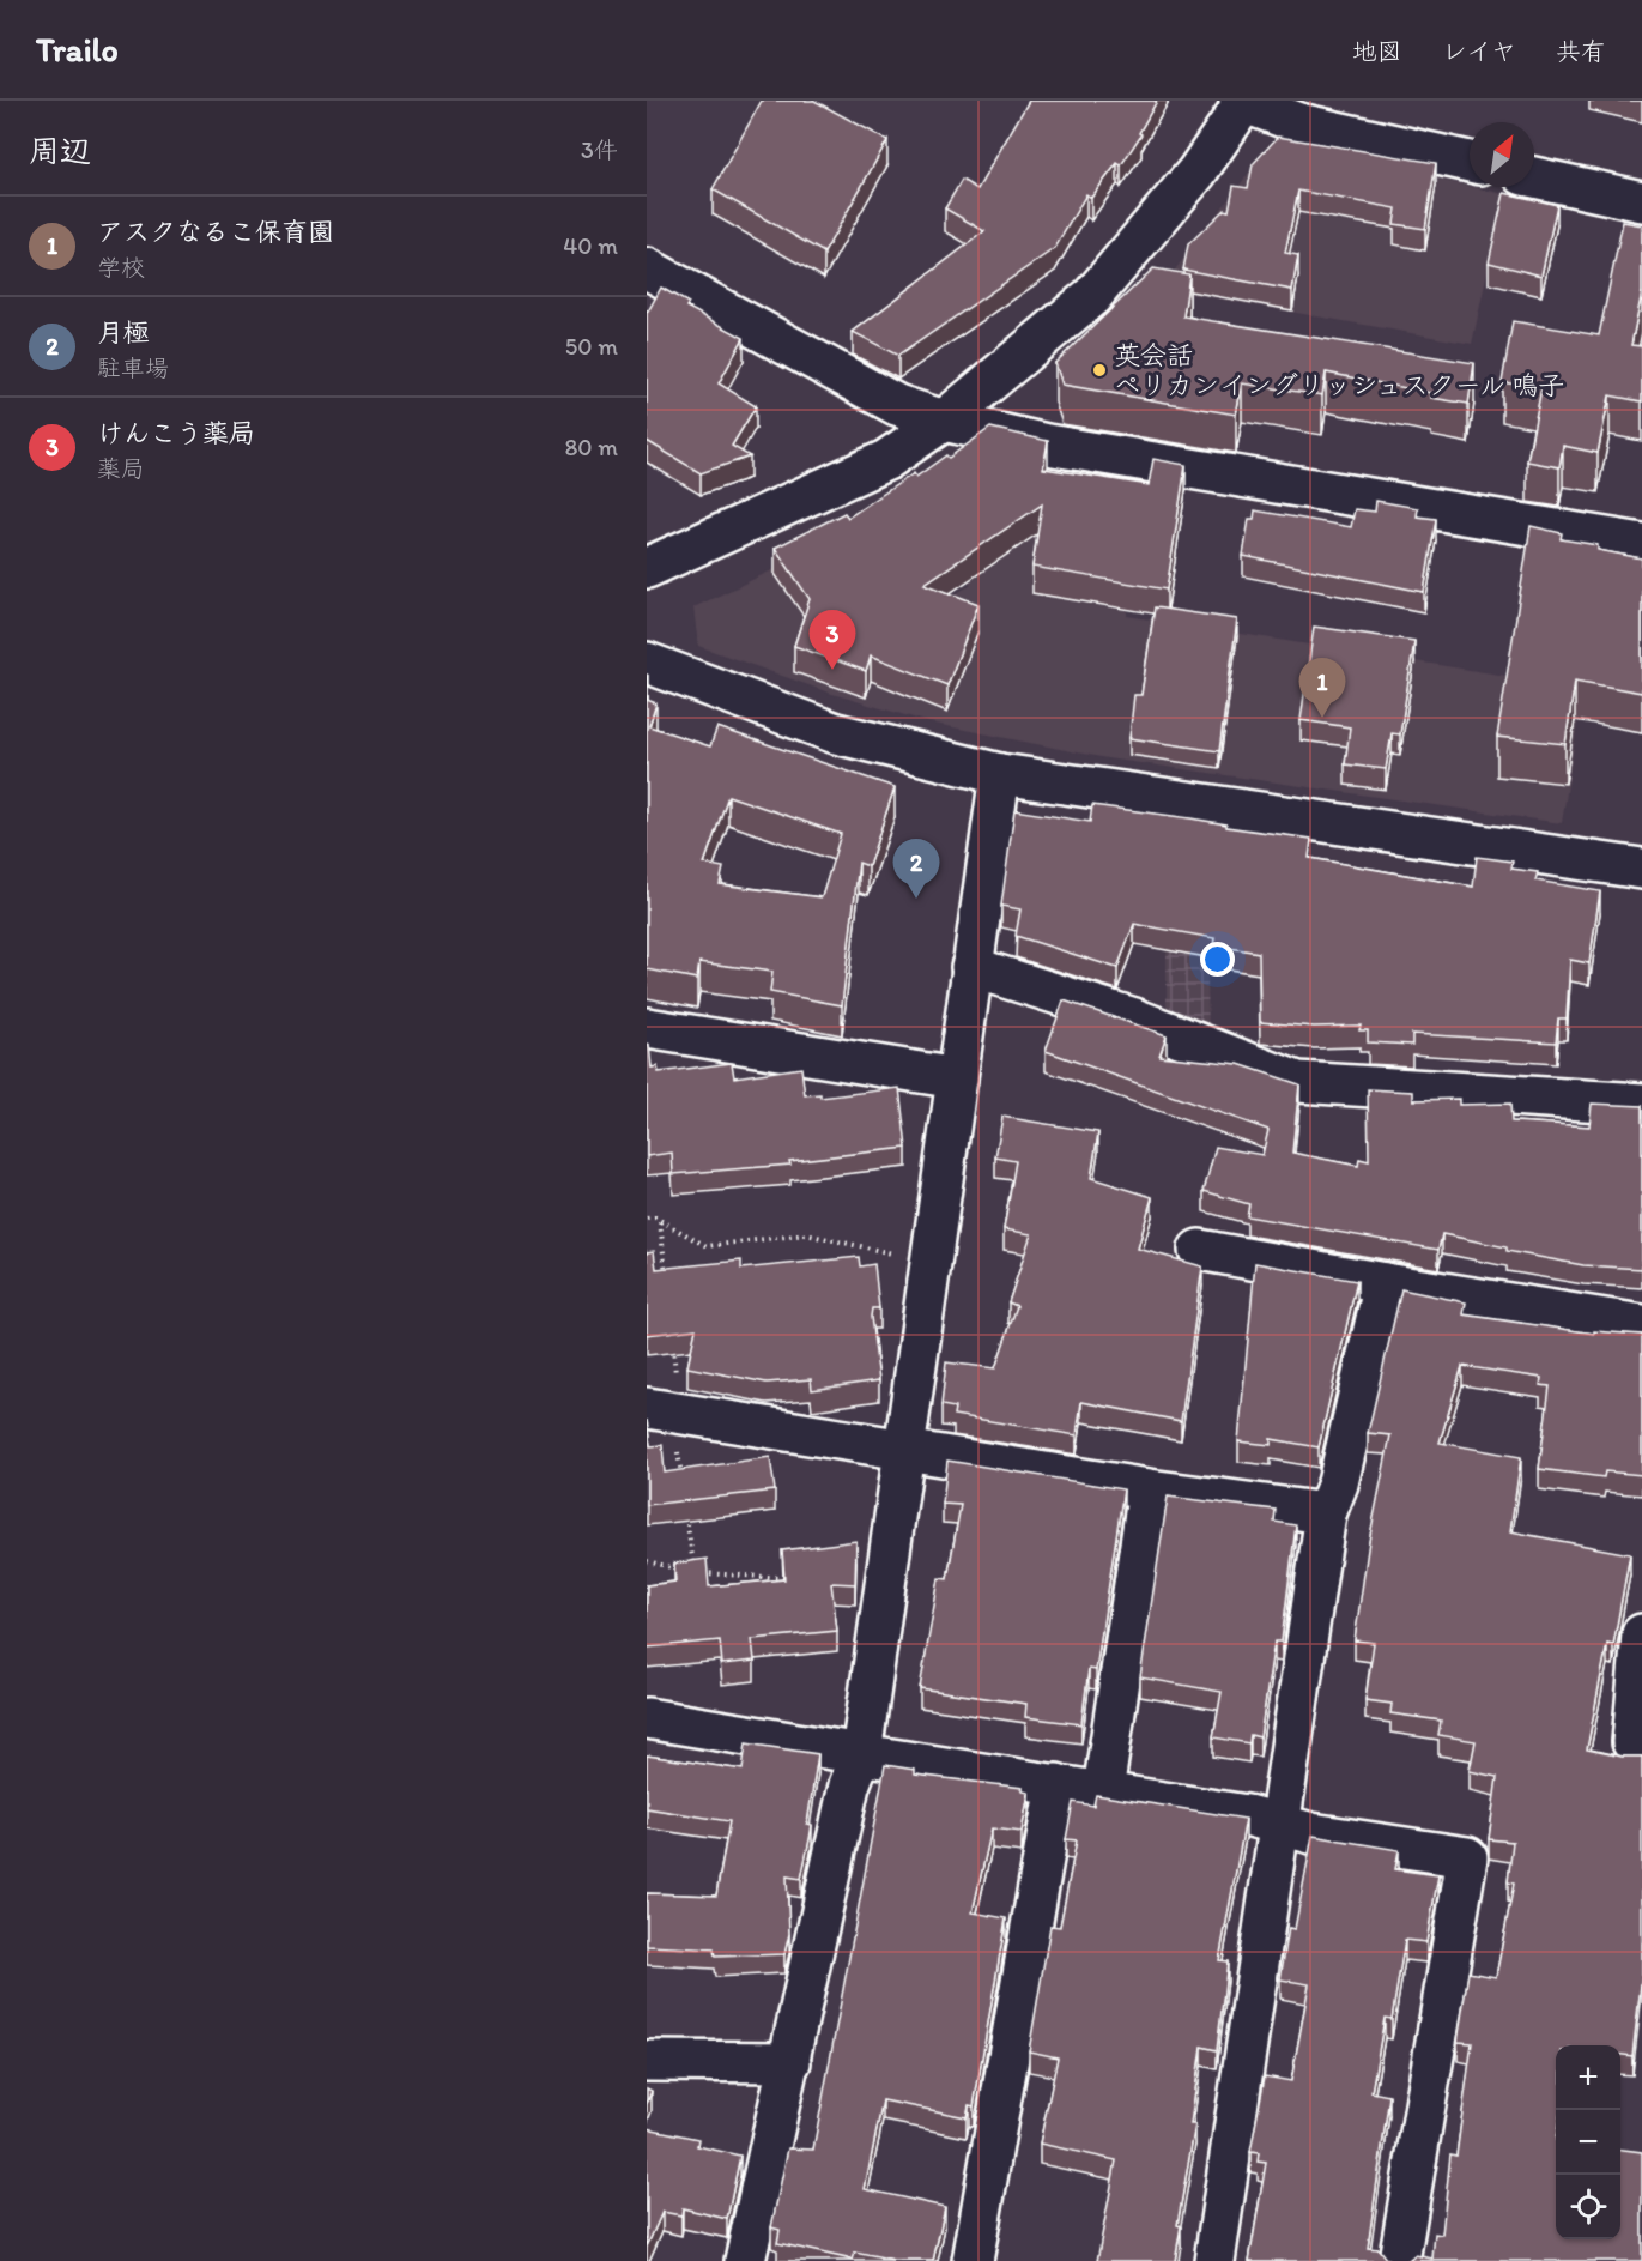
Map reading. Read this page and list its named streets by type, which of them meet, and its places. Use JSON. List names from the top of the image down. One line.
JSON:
{"places":["英会話 ペリカンイングリッシュスクール 鳴子"],"north":"top right","page":{"header":"Trailo","nav":["地図","レイヤ","共有"],"heading":["周辺","3件"],"list":[{"mark":"1","name":"アスクなるこ保育園","note":"学校","value":"40 m"},{"mark":"2","name":"月極","note":"駐車場","value":"50 m"},{"mark":"3","name":"けんこう薬局","note":"薬局","value":"80 m"}],"pins":["3","1","2"],"map_buttons":["+","−"]}}
